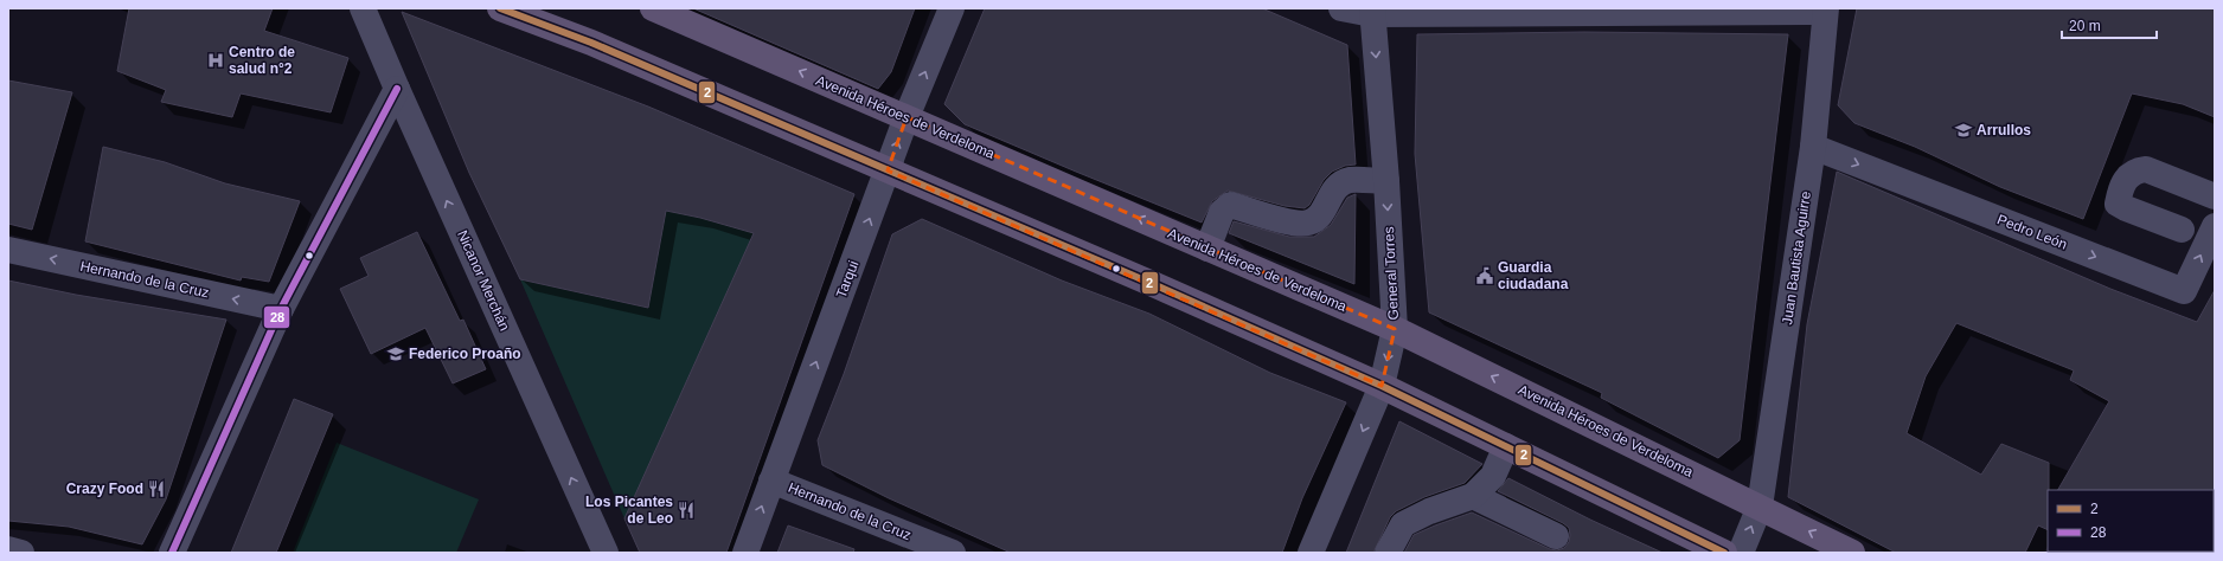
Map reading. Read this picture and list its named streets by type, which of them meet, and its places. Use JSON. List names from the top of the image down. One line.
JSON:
{"streets":{"main road":["Avenida Héroes de Verdeloma"],"street":["Pedro León","Juan Bautista Aguirre","General Torres","Hernando de la Cruz","Tarqui","Nicanor Merchán"]},"crossings":[["Avenida Héroes de Verdeloma","Juan Bautista Aguirre"],["Avenida Héroes de Verdeloma","General Torres"],["Avenida Héroes de Verdeloma","Tarqui"],["Pedro León","Juan Bautista Aguirre"],["Hernando de la Cruz","Tarqui"]],"one_way":["Pedro León","General Torres","Hernando de la Cruz","Tarqui","Nicanor Merchán"],"places":{"hospital":["Centro de salud n°2"],"school or university":["Arrullos","Federico Proaño"],"public building":["Guardia ciudadana"],"restaurant":["Crazy Food","Los Picantes de Leo"]},"lines":["transit line 2","transit line 28"],"legend":["2","28"],"scale_bar":"20 m"}
